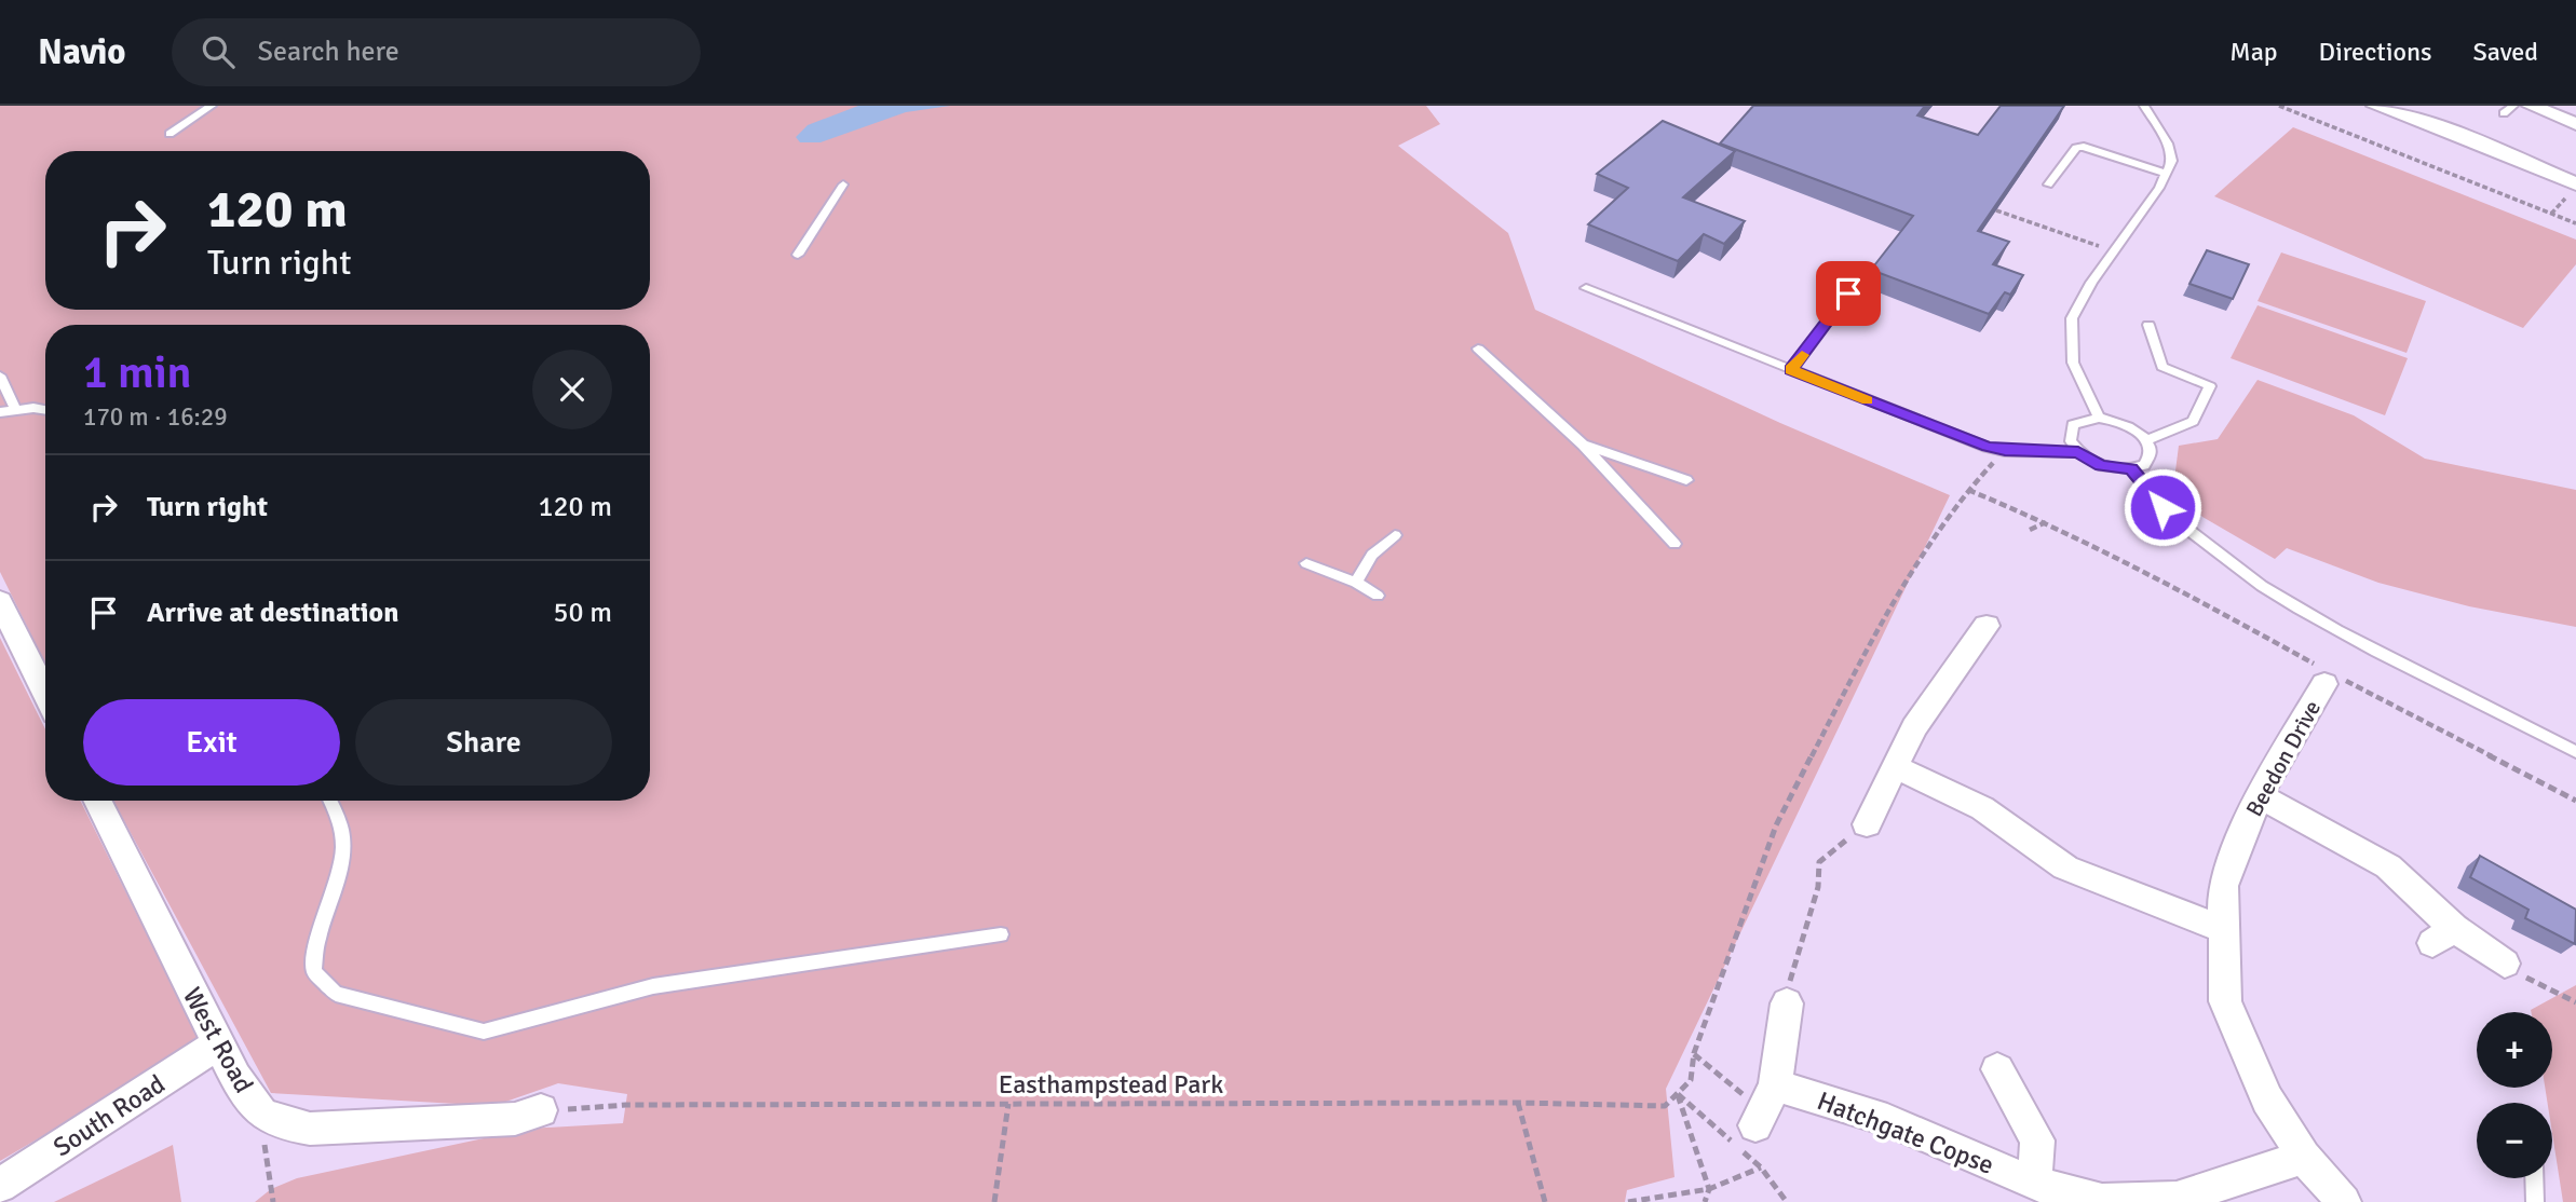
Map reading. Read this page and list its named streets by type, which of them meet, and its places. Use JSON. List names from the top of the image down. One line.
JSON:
{"streets":{"street":["Beedon Drive","West Road","South Road","Hatchgate Copse"],"path":["Easthampstead Park"]},"crossings":[["Beedon Drive","Hatchgate Copse"],["West Road","Easthampstead Park"],["West Road","South Road"]],"page":{"header":"Navio","search":"Search here","nav":["Map","Directions","Saved"],"turn":["120 m","Turn right"],"heading":["1 min","170 m · 16:29"],"list":[{"name":"Turn right","value":"120 m"},{"name":"Arrive at destination","value":"50 m"}],"buttons":["Exit","Share"],"map_buttons":["+","−"]}}
